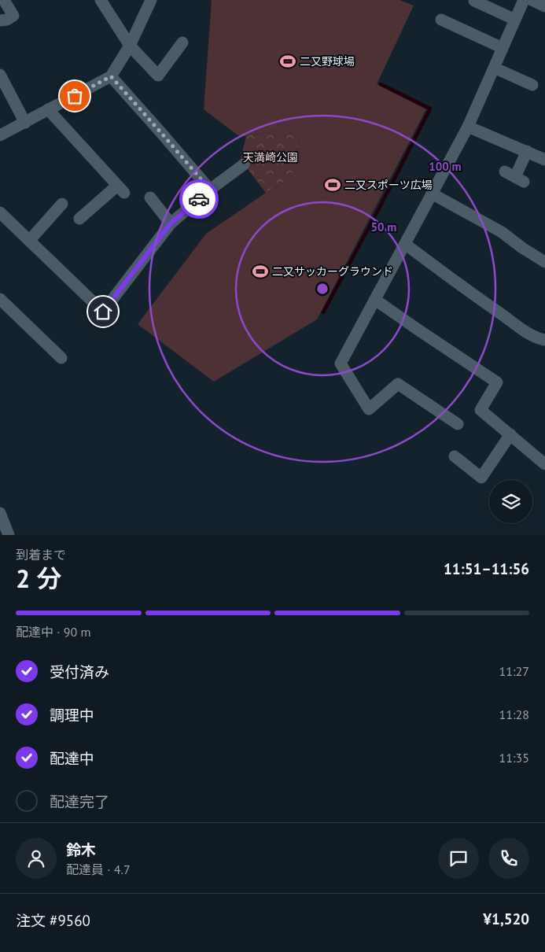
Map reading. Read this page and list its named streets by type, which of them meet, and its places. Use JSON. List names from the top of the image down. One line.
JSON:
{"parks":["天満崎公園"],"places":{"sports":["二又野球場","二又スポーツ広場","二又サッカーグラウンド"]},"page":{"heading":["2 分","到着まで","11:51–11:56"],"panel":["鈴木","配達員 · 4.7","注文 #9560","¥1,520"],"bar":"配達中 · 90 m","list":[["受付済み","11:27"],["調理中","11:28"],["配達中","11:35"],"配達完了"]},"rings":["100 m","50 m"]}
